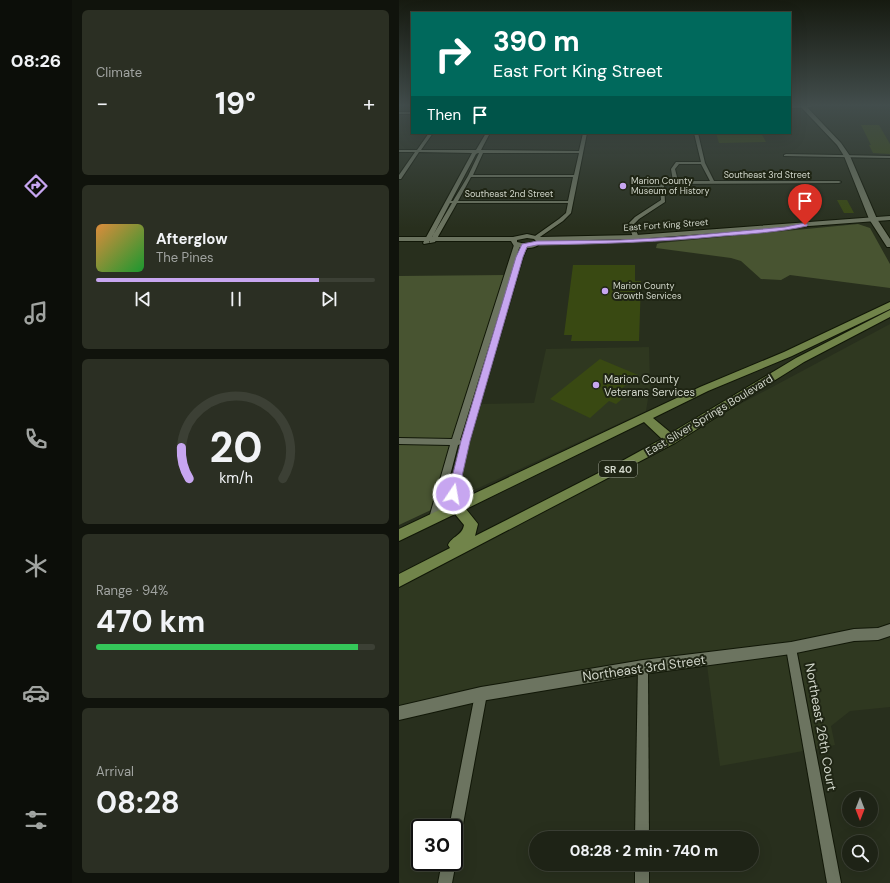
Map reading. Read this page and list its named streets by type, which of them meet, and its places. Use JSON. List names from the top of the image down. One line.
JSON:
{"streets":{"main road":["East Silver Springs Boulevard","SR 40"],"street":["Southeast 3rd Street","Southeast 2nd Street","East Fort King Street","Northeast 3rd Street","Northeast 26th Court"]},"crossings":[["Northeast 3rd Street","Northeast 26th Court"]],"places":["Marion County Museum of History","Marion County Growth Services","Marion County Veterans Services"],"north":"bottom","page":{"tabs":"08:26","tile":["Climate",["Range · 94%","470 km"],["Arrival","08:28"]],"turn":["390 m","East Fort King Street"],"heat":["−","19°","+"],"then":"Then","song":["Afterglow","The Pines"],"limit":"30","trip":"08:28 · 2 min · 740 m","gauge":["20","km/h"]}}
